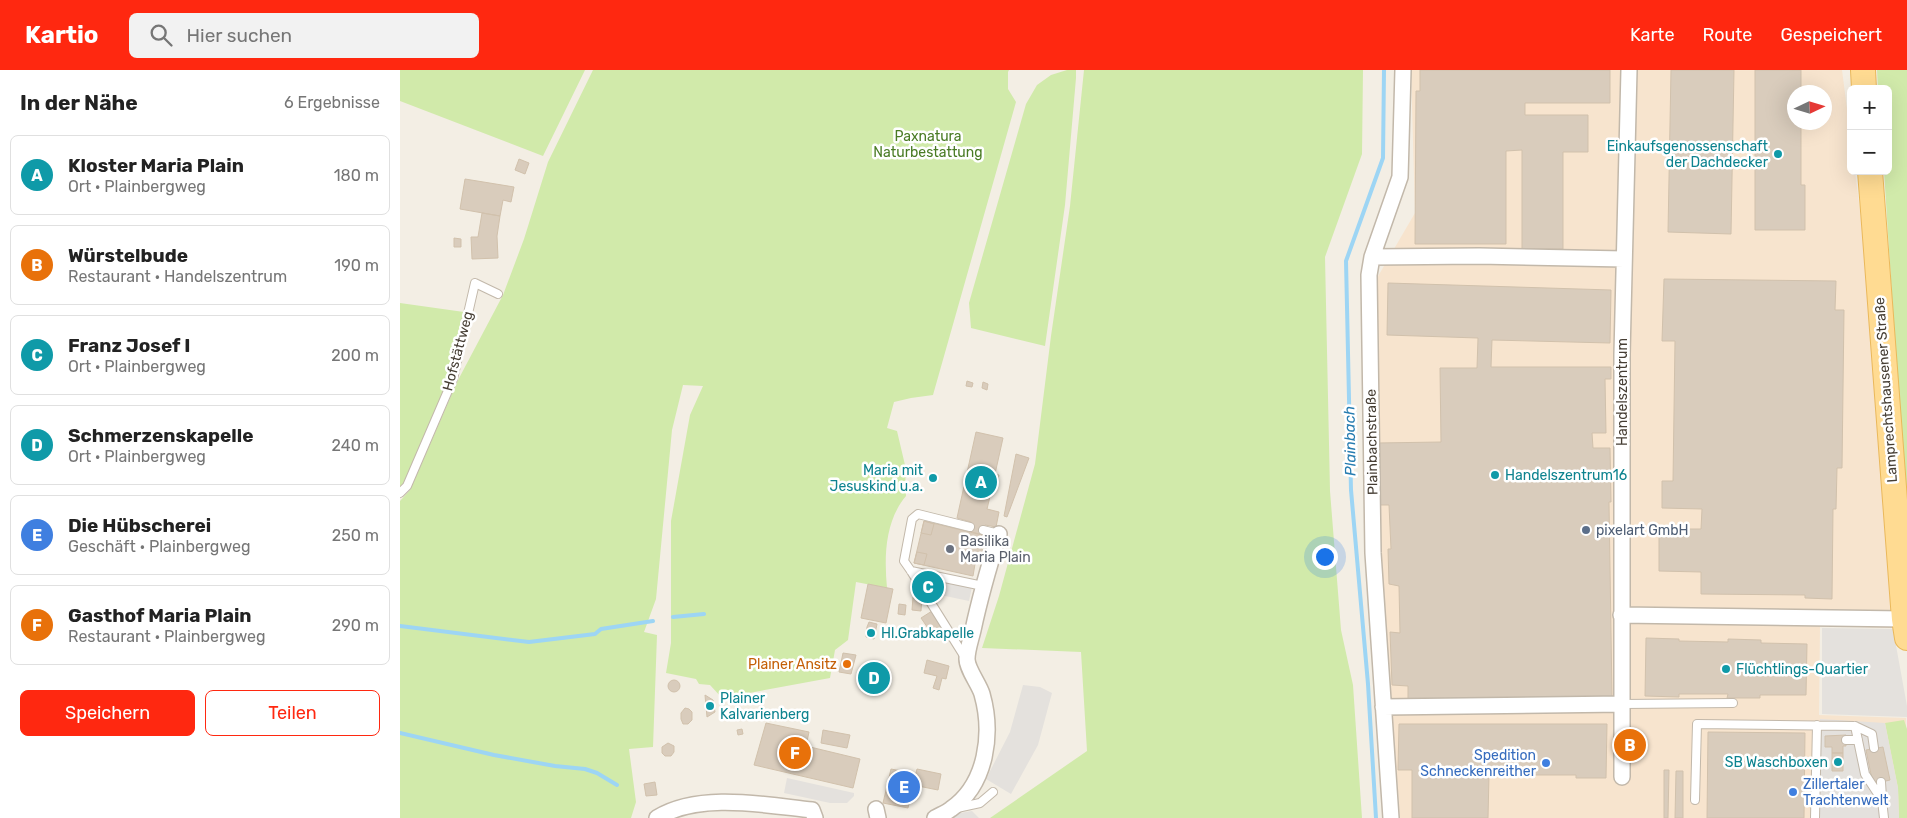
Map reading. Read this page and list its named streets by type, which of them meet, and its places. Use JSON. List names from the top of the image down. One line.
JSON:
{"streets":{"main road":["Lamprechtshausener Straße"],"street":["Handelszentrum","Plainbachstraße"],"lane":["Hofstättweg"]},"water":["Plainbach"],"parks":["Paxnatura Naturbestattung"],"places":["Einkaufsgenossenschaft der Dachdecker","Handelszentrum16","Maria mit Jesuskind u.a.","pixelart GmbH","Basilika Maria Plain","Hl.Grabkapelle","Plainer Ansitz","Flüchtlings-Quartier","Plainer Kalvarienberg","SB Waschboxen","Spedition Schneckenreither","Zillertaler Trachtenwelt"],"north":"right","page":{"header":"Kartio","search":"Hier suchen","nav":["Karte","Route","Gespeichert"],"heading":["In der Nähe","6 Ergebnisse"],"map_buttons":["+","−"],"list":[{"mark":"A","name":"Kloster Maria Plain","note":"Ort · Plainbergweg","value":"180 m"},{"mark":"B","name":"Würstelbude","note":"Restaurant · Handelszentrum","value":"190 m"},{"mark":"C","name":"Franz Josef I","note":"Ort · Plainbergweg","value":"200 m"},{"mark":"D","name":"Schmerzenskapelle","note":"Ort · Plainbergweg","value":"240 m"},{"mark":"E","name":"Die Hübscherei","note":"Geschäft · Plainbergweg","value":"250 m"},{"mark":"F","name":"Gasthof Maria Plain","note":"Restaurant · Plainbergweg","value":"290 m"}],"pins":["A","C","D","B","F","E"],"buttons":["Speichern","Teilen"]}}
